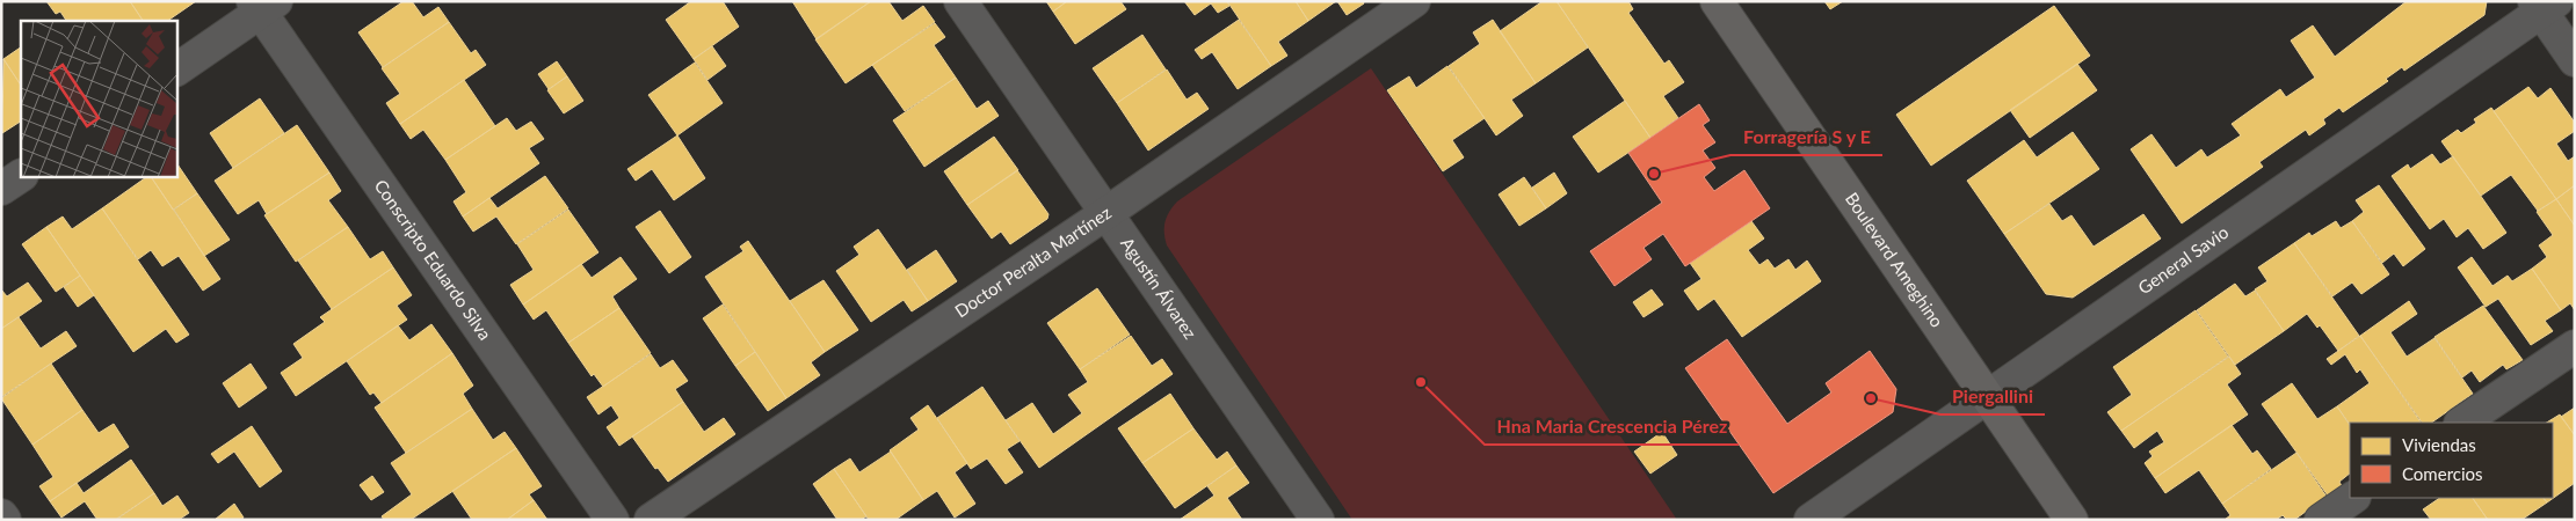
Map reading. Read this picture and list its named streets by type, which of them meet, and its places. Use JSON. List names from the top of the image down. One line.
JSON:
{"streets":{"main road":["Boulevard Ameghino"],"street":["Conscripto Eduardo Silva","General Savio","Doctor Peralta Martínez","Agustín Álvarez"]},"crossings":[["Boulevard Ameghino","General Savio"],["Doctor Peralta Martínez","Agustín Álvarez"]],"places":["Forragería S y E","Hna Maria Crescencia Pérez","Piergallini"],"legend":["Viviendas","Comercios"]}
